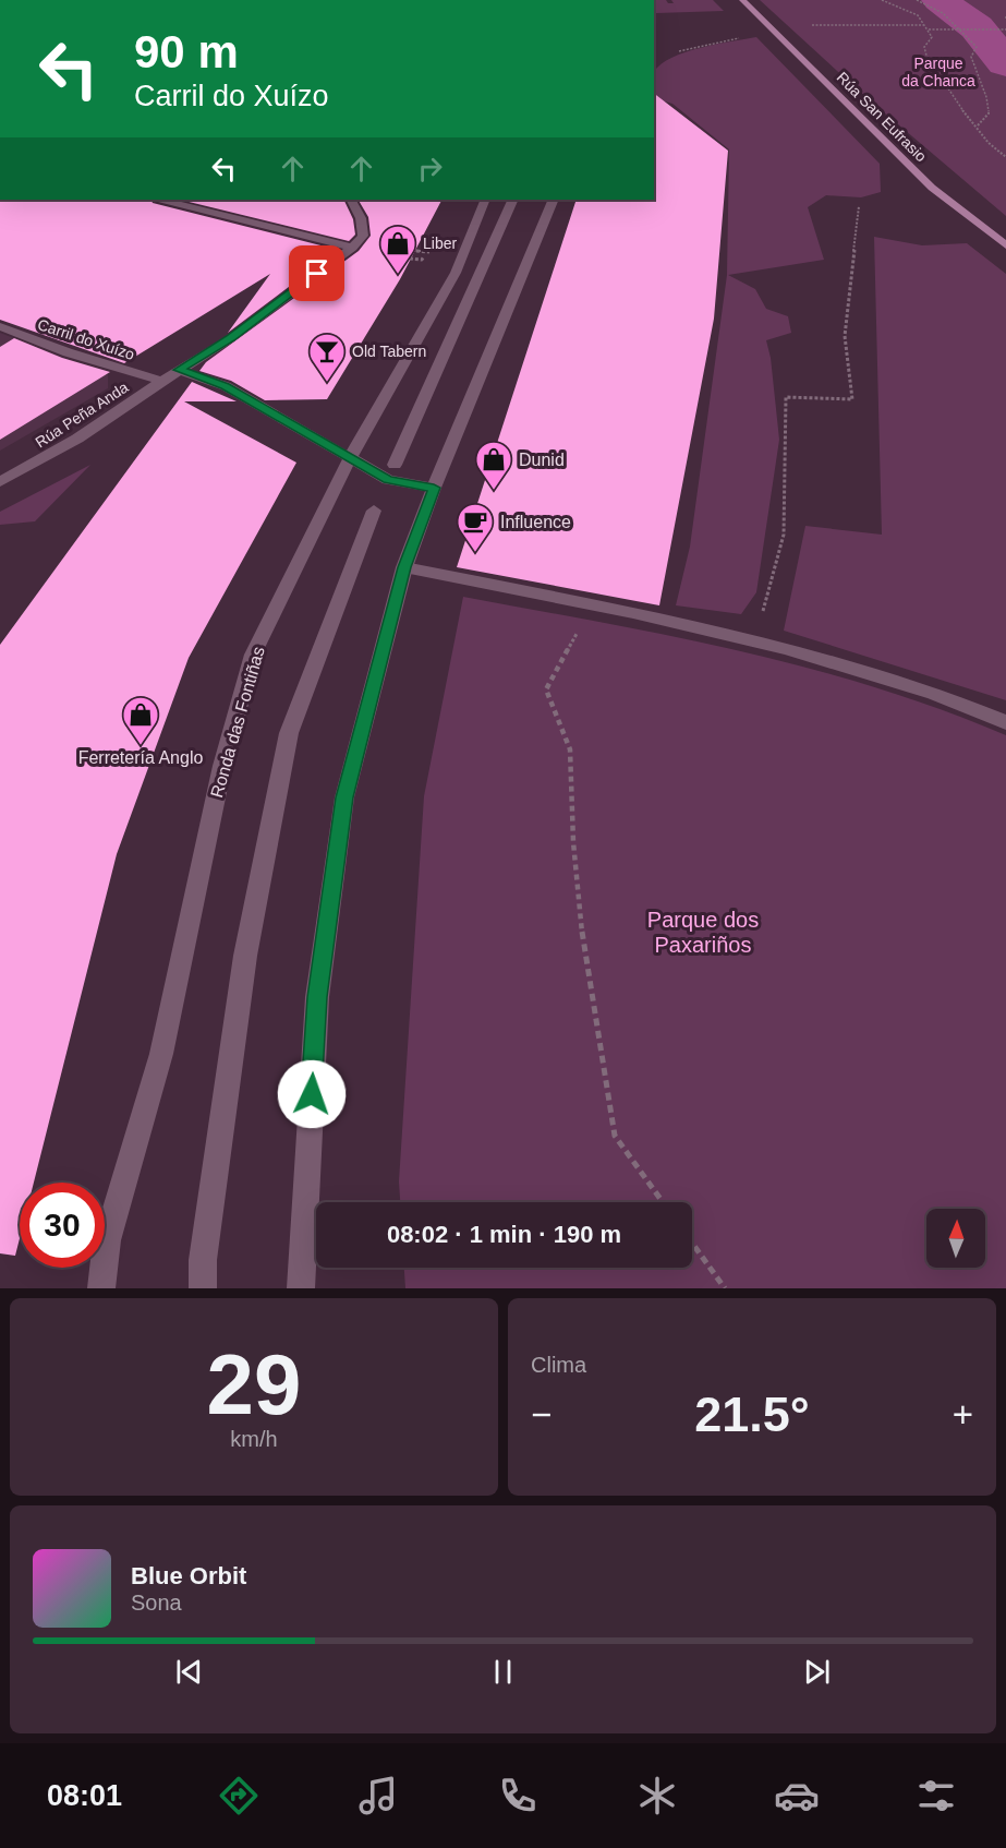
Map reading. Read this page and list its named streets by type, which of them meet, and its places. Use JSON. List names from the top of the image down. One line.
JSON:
{"streets":{"main road":["Rúa San Eufrasio"],"street":["Carril do Xuízo","Rúa Peña Anda","Ronda das Fontiñas"]},"crossings":[["Carril do Xuízo","Rúa Peña Anda"]],"parks":["Parque da Chanca","Parque dos Paxariños"],"places":{"shop":["Liber","Dunid","Ferretería Anglo"],"bar":["Old Tabern"],"cafe":["Influence"]},"north":"top","page":{"turn":["90 m","Carril do Xuízo"],"limit":"30","trip":"08:02 · 1 min · 190 m","tile":[["29","km/h"],"Clima"],"heat":["−","21.5°","+"],"song":["Blue Orbit","Sona"],"tabs":"08:01"}}
